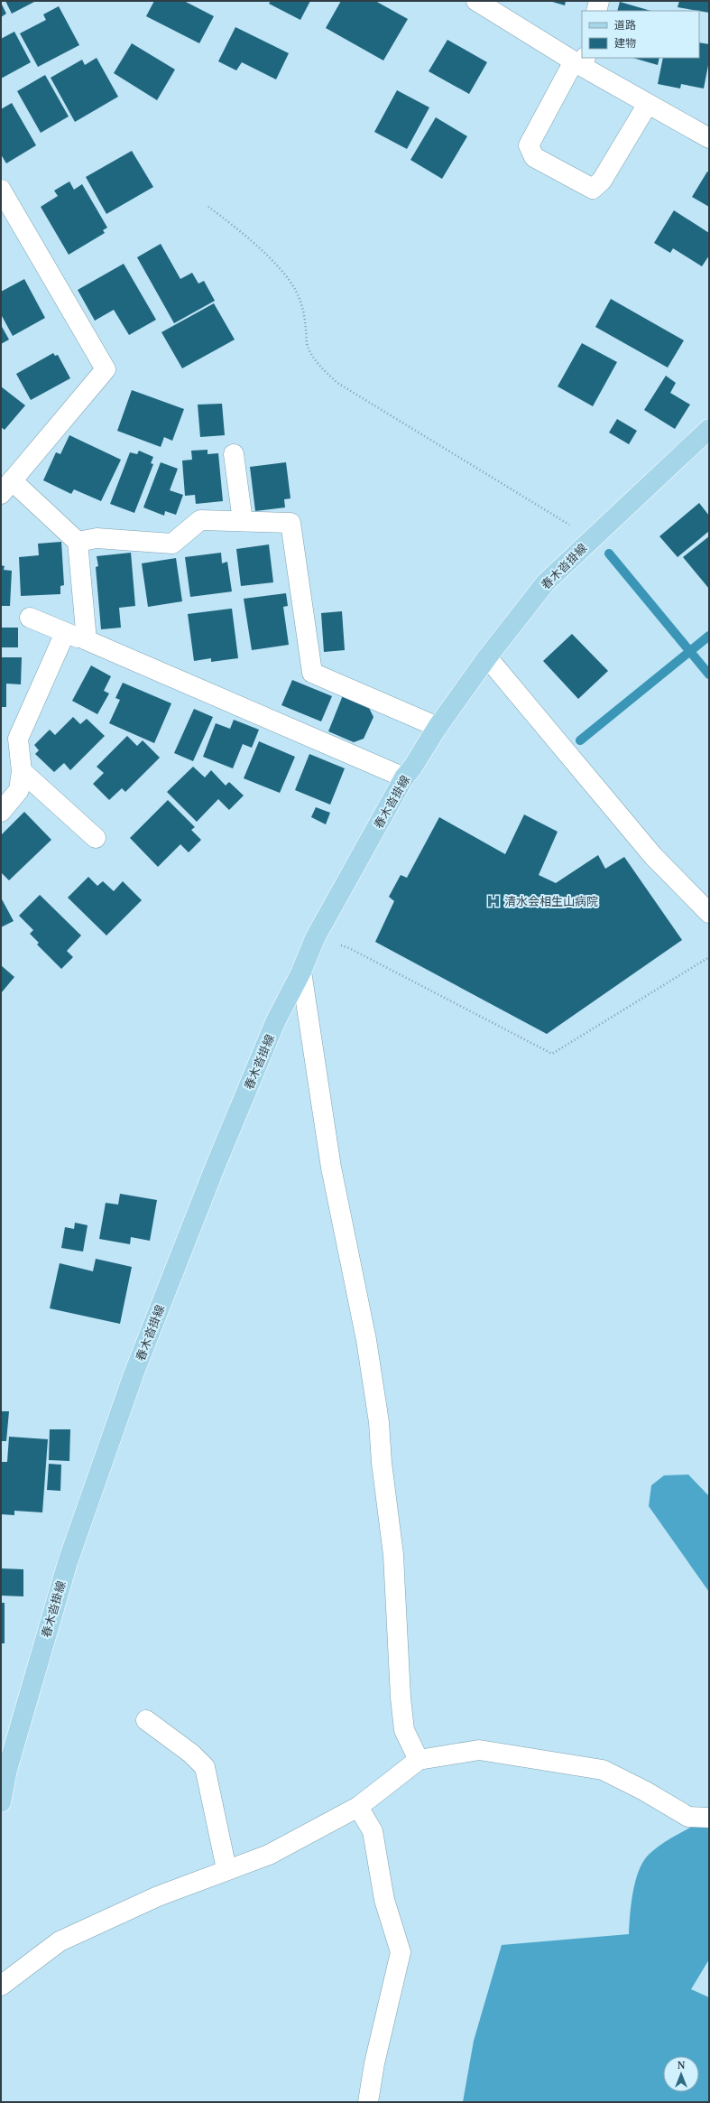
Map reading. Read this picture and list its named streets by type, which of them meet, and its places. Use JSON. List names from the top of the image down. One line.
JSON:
{"streets":{"main road":["春木沓掛線"]},"places":{"hospital":["清水会相生山病院"]},"legend":["道路","建物"],"north":"top"}
